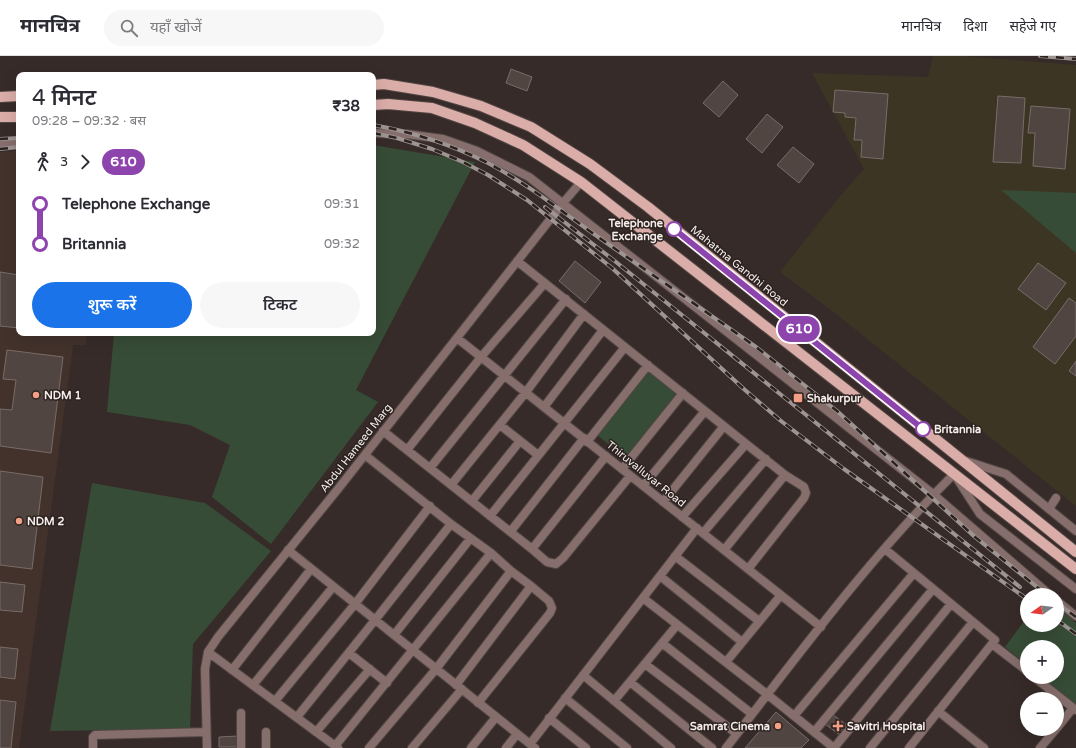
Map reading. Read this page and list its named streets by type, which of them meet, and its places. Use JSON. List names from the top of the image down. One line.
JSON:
{"streets":{"main road":["Mahatma Gandhi Road"],"street":["Abdul Hameed Marg","Thiruvalluvar Road"]},"crossings":[["Abdul Hameed Marg","Thiruvalluvar Road"]],"places":{"other":["Telephone Exchange","NDM 1","Britannia","NDM 2","Samrat Cinema"],"transit":["Shakurpur"],"health":["Savitri Hospital"]},"lines":["bus line 610"],"north":"left","page":{"header":"मानचित्र","search":"यहाँ खोजें","nav":["मानचित्र","दिशा","सहेजे गए"],"on_map":"610","heading":["4 मिनट","09:28 – 09:32 · बस","₹38"],"legs":["3","610"],"list":[{"name":"Telephone Exchange","value":"09:31"},{"name":"Britannia","value":"09:32"}],"buttons":["शुरू करें","टिकट"],"map_buttons":["+","−"]}}
